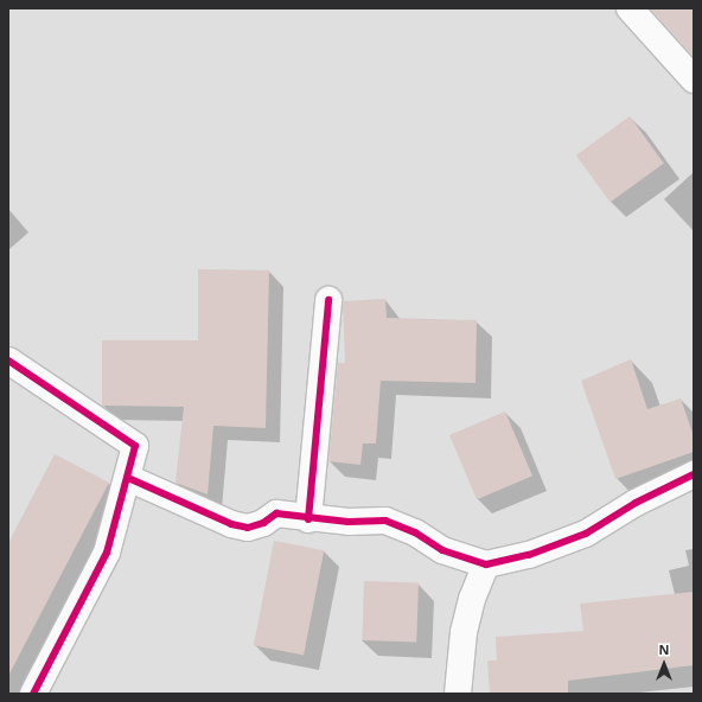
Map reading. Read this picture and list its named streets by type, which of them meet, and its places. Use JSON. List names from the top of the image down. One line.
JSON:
{"north":"top"}
